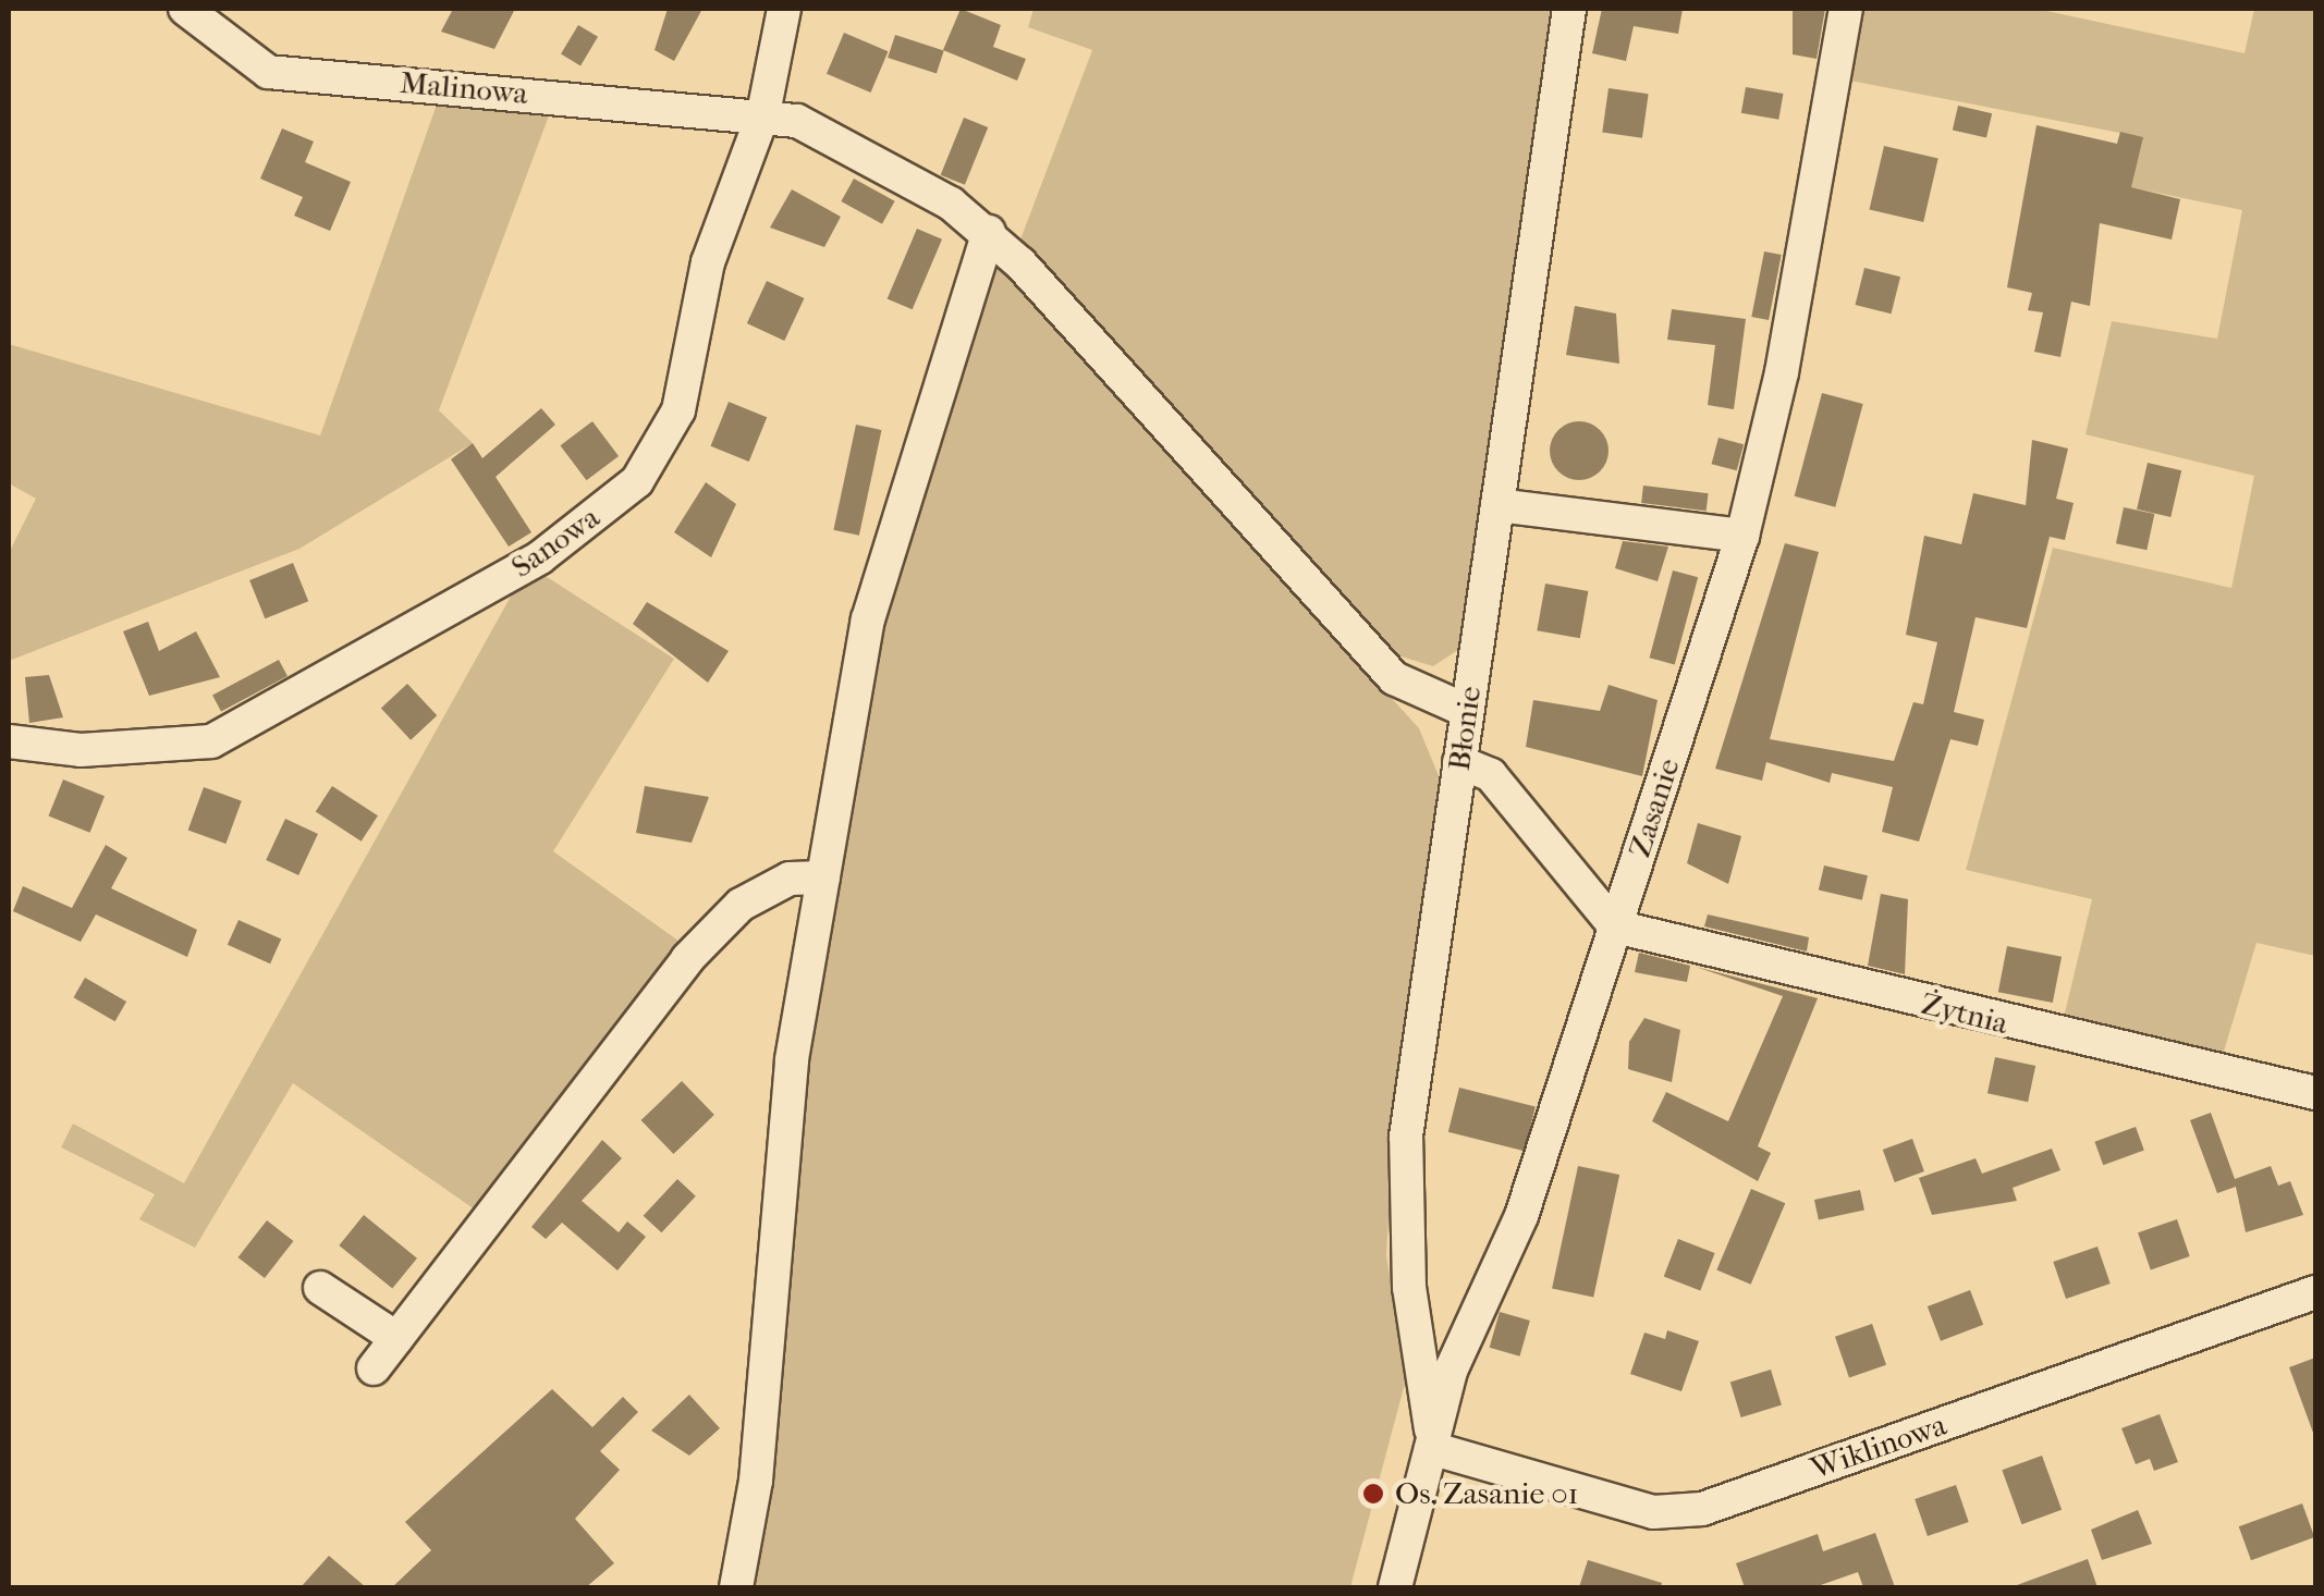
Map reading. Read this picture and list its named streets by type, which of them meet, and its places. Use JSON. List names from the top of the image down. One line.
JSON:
{"streets":{"street":["Malinowa","Sanowa","Błonie","Zasanie","Żytnia","Wiklinowa"]},"crossings":[["Malinowa","Sanowa"],["Malinowa","Błonie"],["Błonie","Zasanie"],["Błonie","Wiklinowa"],["Zasanie","Żytnia"],["Zasanie","Wiklinowa"]],"places":["Os. Zasanie 01"]}
